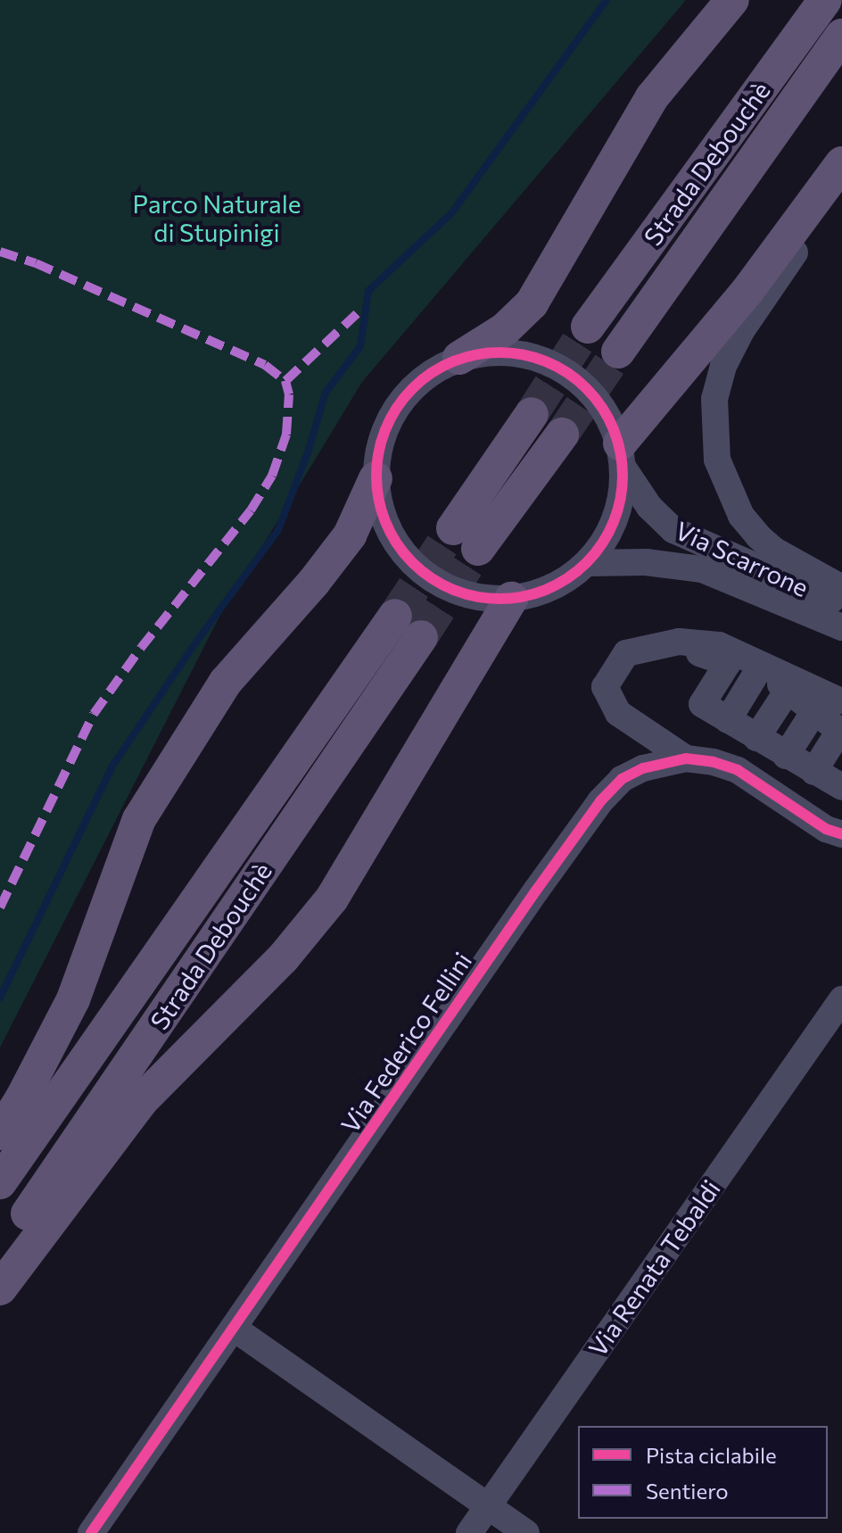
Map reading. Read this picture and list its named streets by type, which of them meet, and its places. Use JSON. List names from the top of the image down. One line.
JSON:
{"streets":{"main road":["Strada Debouchè"],"street":["Via Scarrone","Via Federico Fellini","Via Renata Tebaldi"]},"parks":["Parco Naturale di Stupinigi"],"legend":["Pista ciclabile","Sentiero"]}
